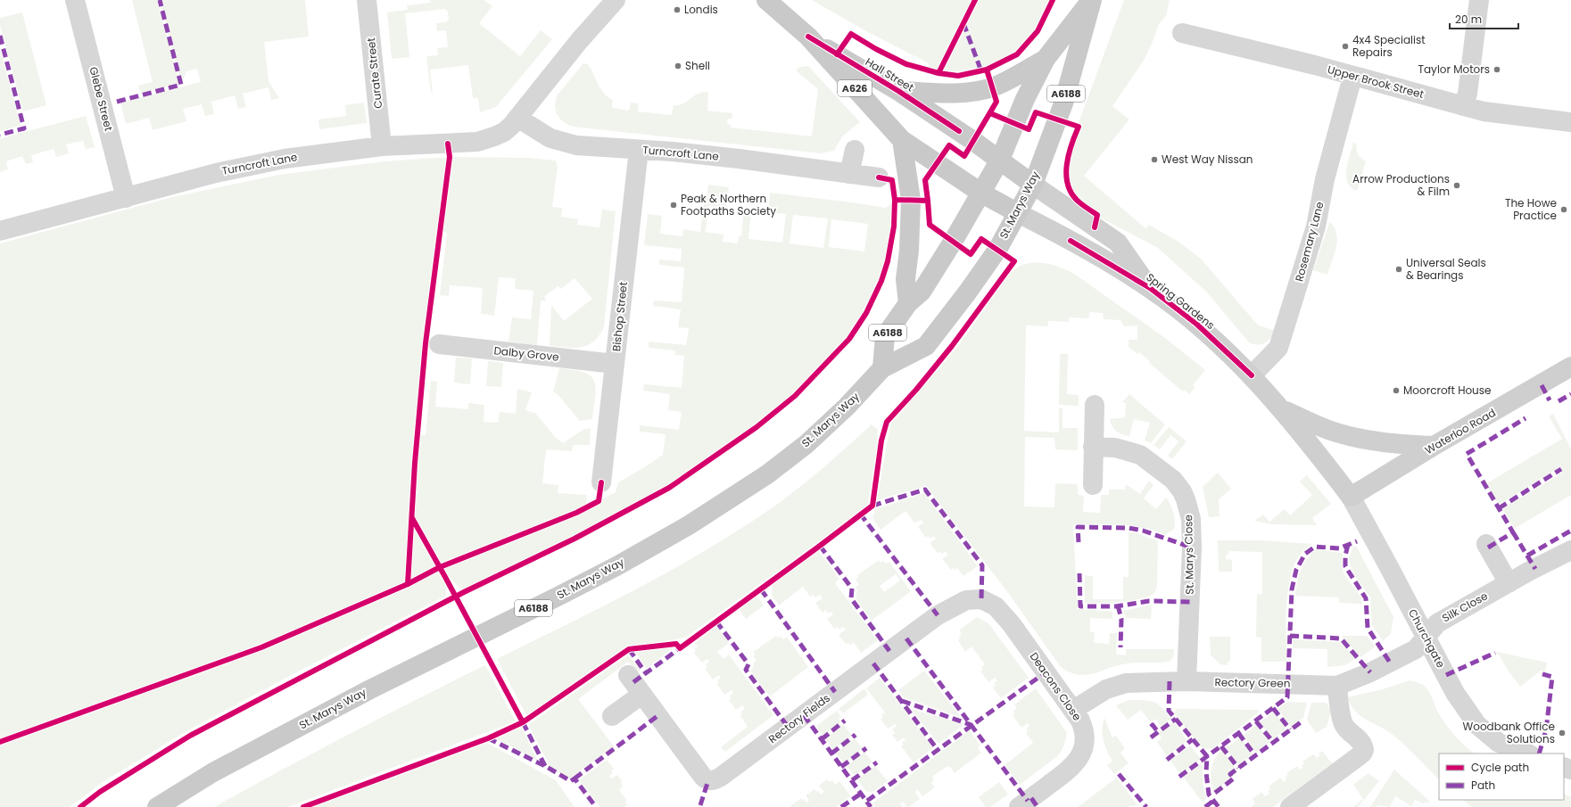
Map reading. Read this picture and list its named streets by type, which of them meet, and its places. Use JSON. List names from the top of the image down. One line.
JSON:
{"streets":{"main road":["Hall Street","A626","A6188","St. Marys Way","Spring Gardens","Waterloo Road"],"street":["Curate Street","Upper Brook Street","Glebe Street","Turncroft Lane","Rosemary Lane","Bishop Street","Dalby Grove","St. Marys Close","Silk Close","Churchgate","Rectory Green","Deacons Close","Rectory Fields"]},"crossings":[["Curate Street","Turncroft Lane"],["Hall Street","A6188"],["Hall Street","St. Marys Way"],["Hall Street","Spring Gardens"],["Upper Brook Street","Rosemary Lane"],["A6188","St. Marys Way"],["Glebe Street","Turncroft Lane"],["Turncroft Lane","Bishop Street"],["St. Marys Way","Spring Gardens"],["Rosemary Lane","Spring Gardens"],["Spring Gardens","Waterloo Road"],["Spring Gardens","Churchgate"],["Bishop Street","Dalby Grove"],["Waterloo Road","Churchgate"],["St. Marys Close","Rectory Green"],["Silk Close","Churchgate"],["Silk Close","Rectory Green"],["Churchgate","Rectory Green"],["Rectory Green","Deacons Close"],["Deacons Close","Rectory Fields"]],"places":["Londis","4x4 Specialist Repairs","Shell","Taylor Motors","West Way Nissan","Arrow Productions & Film","Peak & Northern Footpaths Society","The Howe Practice","Universal Seals & Bearings","Moorcroft House","Woodbank Office Solutions"],"legend":["Cycle path","Path"],"scale_bar":"20 m"}
